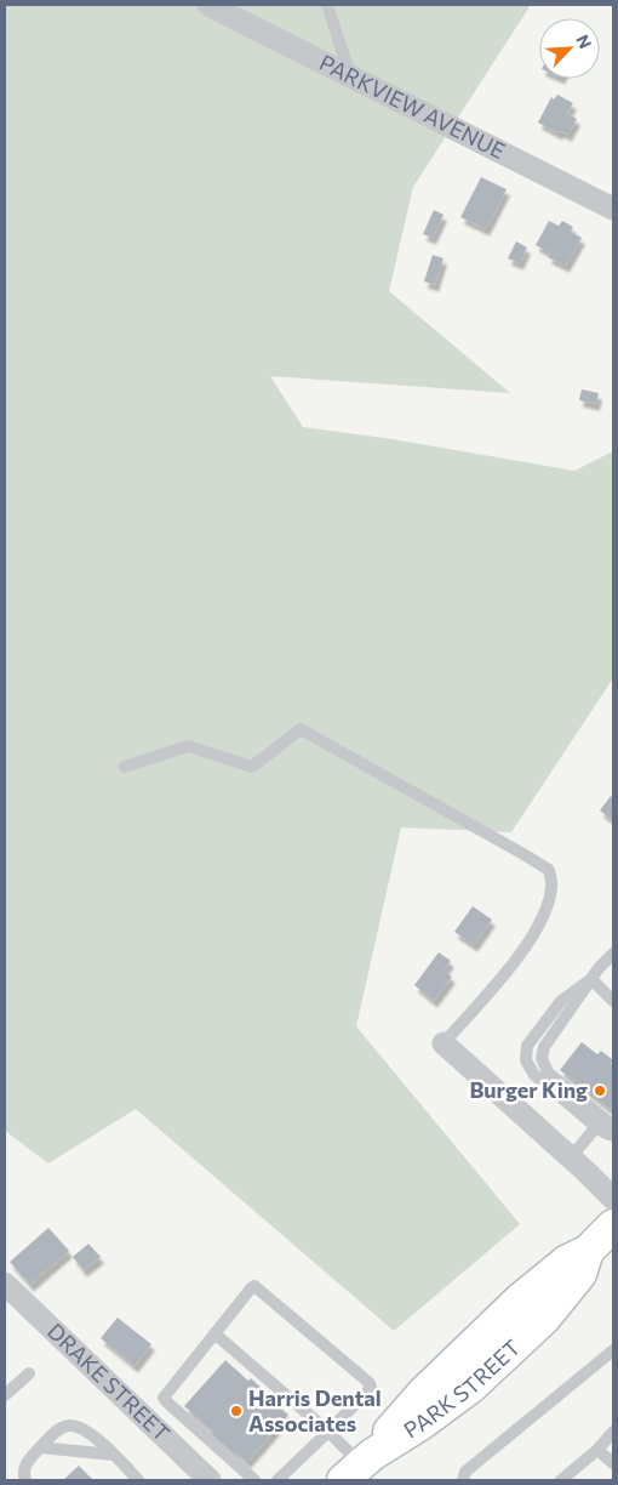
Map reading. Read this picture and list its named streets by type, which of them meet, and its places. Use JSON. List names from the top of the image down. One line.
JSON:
{"streets":{"main road":["PARK STREET"],"street":["PARKVIEW AVENUE","DRAKE STREET"]},"places":["Burger King","Harris Dental Associates"],"north":"top right"}
